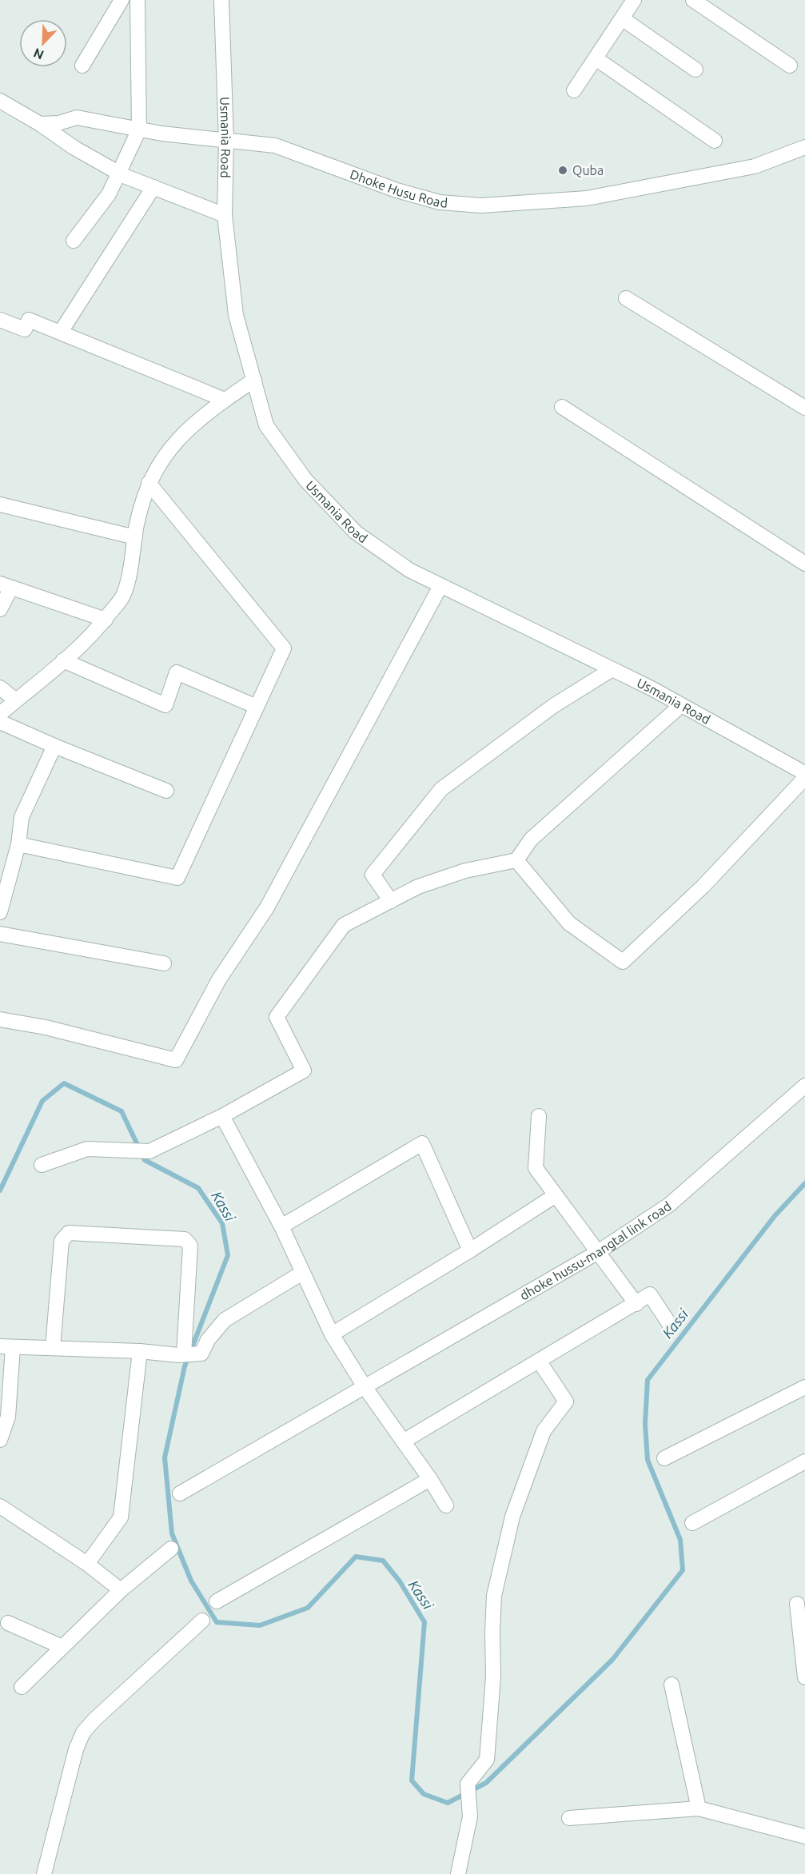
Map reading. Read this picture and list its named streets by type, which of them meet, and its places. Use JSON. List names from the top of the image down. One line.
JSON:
{"streets":{"street":["Usmania Road","Dhoke Husu Road","dhoke hussu-mangtal link road"]},"crossings":[["Usmania Road","Dhoke Husu Road"]],"water":["Kassi"],"places":["Quba"],"north":"bottom left"}
